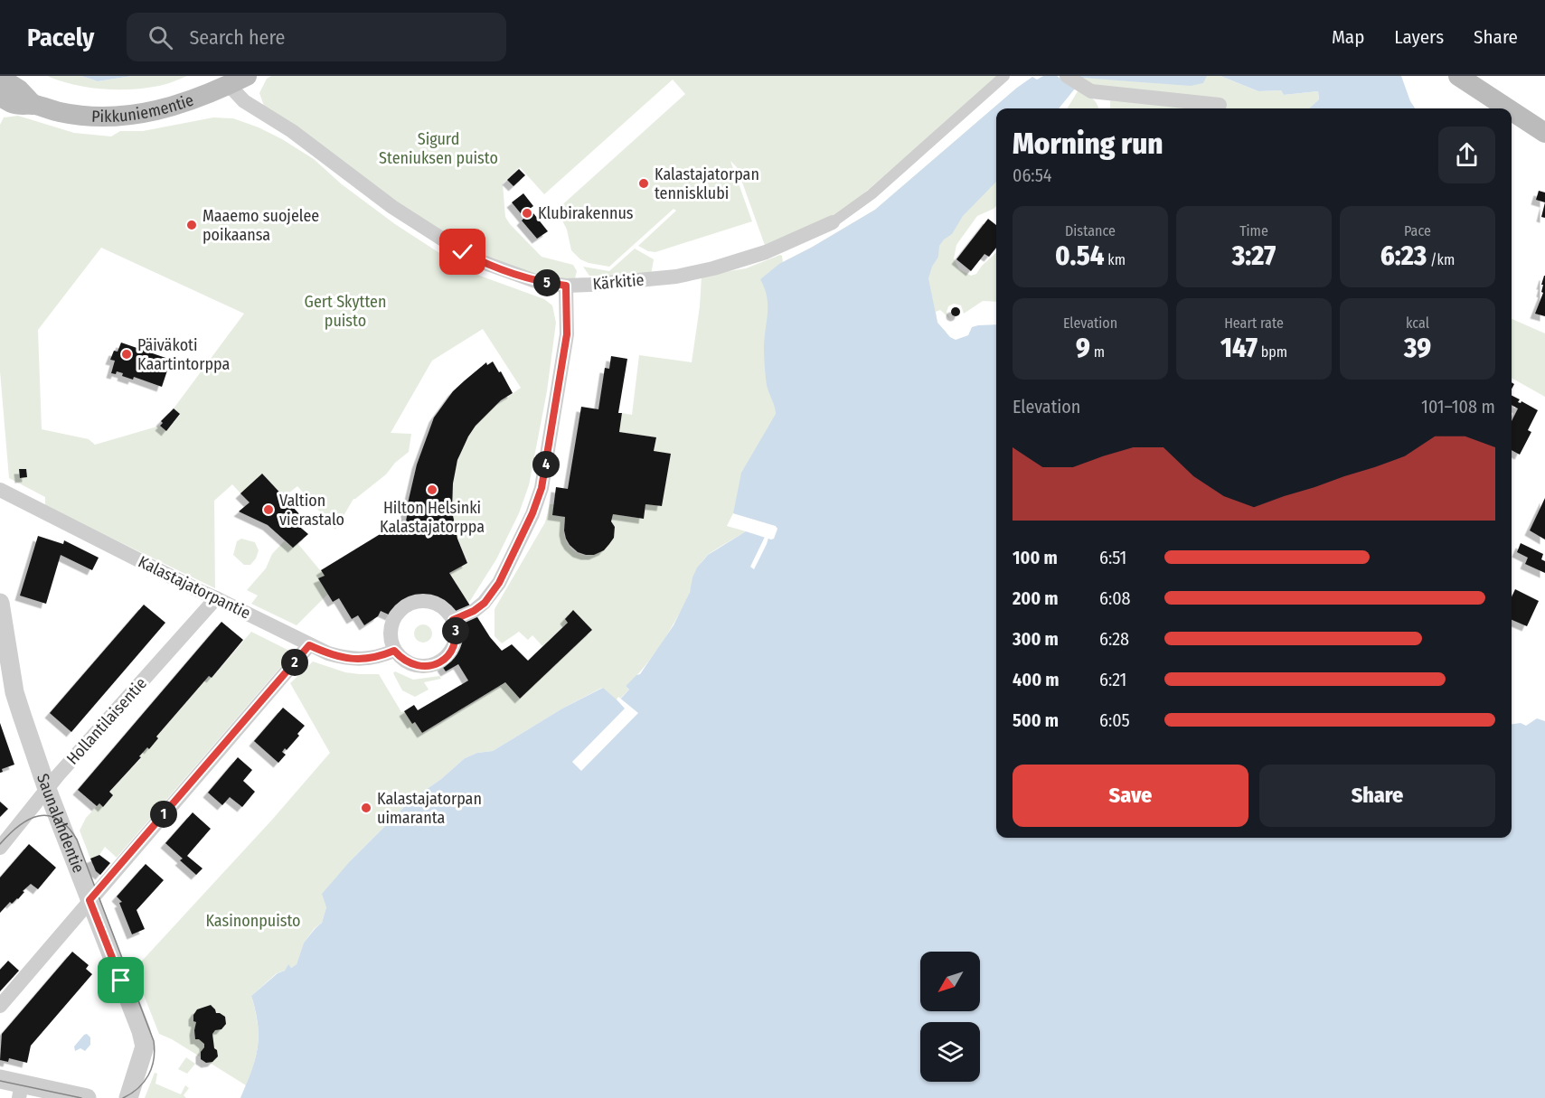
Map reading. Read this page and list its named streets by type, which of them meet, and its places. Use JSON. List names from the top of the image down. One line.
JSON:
{"streets":{"main road":["Pikkuniementie"],"street":["Kärkitie","Kalastajatorpantie","Hollantilaisentie","Saunalahdentie"]},"crossings":[["Pikkuniementie","Kärkitie"],["Kalastajatorpantie","Hollantilaisentie"],["Hollantilaisentie","Saunalahdentie"]],"parks":["Sigurd Steniuksen puisto","Gert Skytten puisto","Kasinonpuisto"],"places":["Kalastajatorpan tennisklubi","Klubirakennus","Maaemo suojelee poikaansa","Päiväkoti Kaartintorppa","Hilton Helsinki Kalastajatorppa","Valtion vierastalo","Kalastajatorpan uimaranta"],"north":"bottom left","page":{"header":"Pacely","search":"Search here","nav":["Map","Layers","Share"],"heading":["Morning run","06:54"],"stats":[["Distance","0.54 km"],["Time","3:27"],["Pace","6:23 /km"],["Elevation","9 m"],["Heart rate","147 bpm"],["kcal","39"]],"pins":["5","4","3","2","1"],"chart":["Elevation","101–108 m"],"list":[{"name":"100 m","note":"6:51"},{"name":"200 m","note":"6:08"},{"name":"300 m","note":"6:28"},{"name":"400 m","note":"6:21"},{"name":"500 m","note":"6:05"}],"buttons":["Save","Share"]}}
